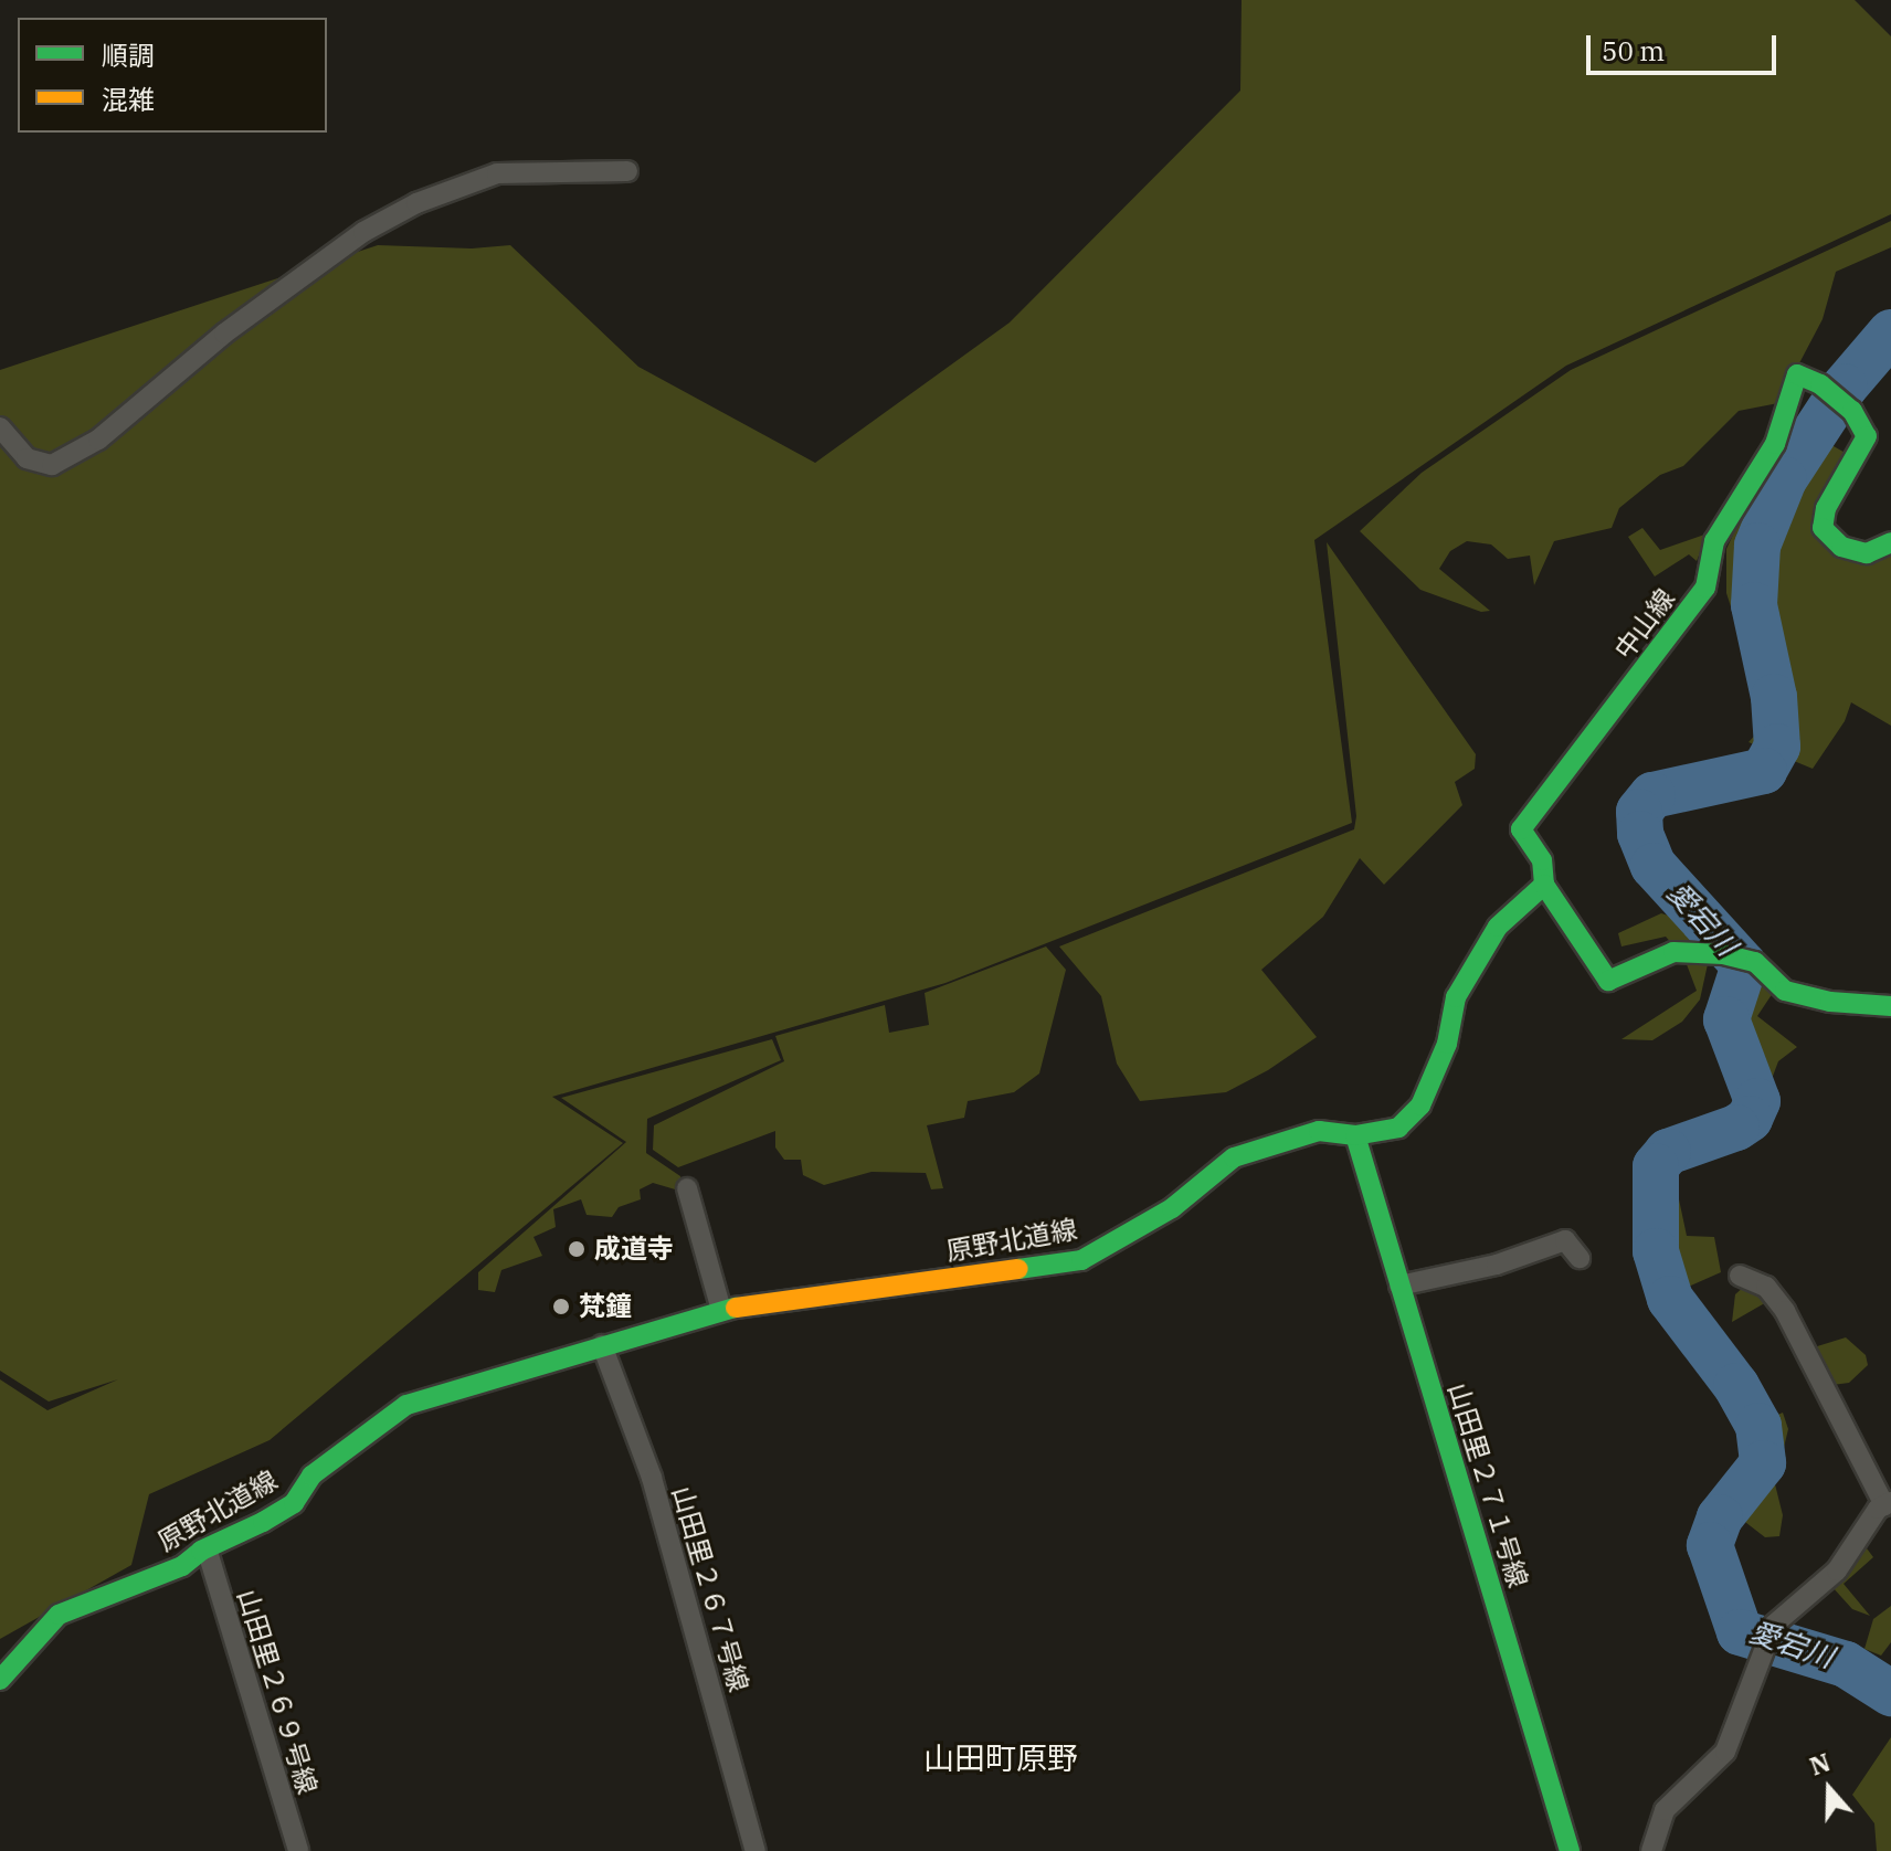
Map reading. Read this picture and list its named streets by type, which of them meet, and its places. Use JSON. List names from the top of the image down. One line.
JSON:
{"streets":{"street":["中山線","原野北道線","山田里２７１号線","山田里２６７号線","山田里２６９号線"]},"crossings":[["中山線","原野北道線"],["原野北道線","山田里２７１号線"],["原野北道線","山田里２６７号線"],["原野北道線","山田里２６９号線"]],"districts":["山田町原野"],"water":["愛宕川"],"places":["成道寺","梵鐘"],"legend":["順調","混雑"],"scale_bar":"50 m","north":"top"}
